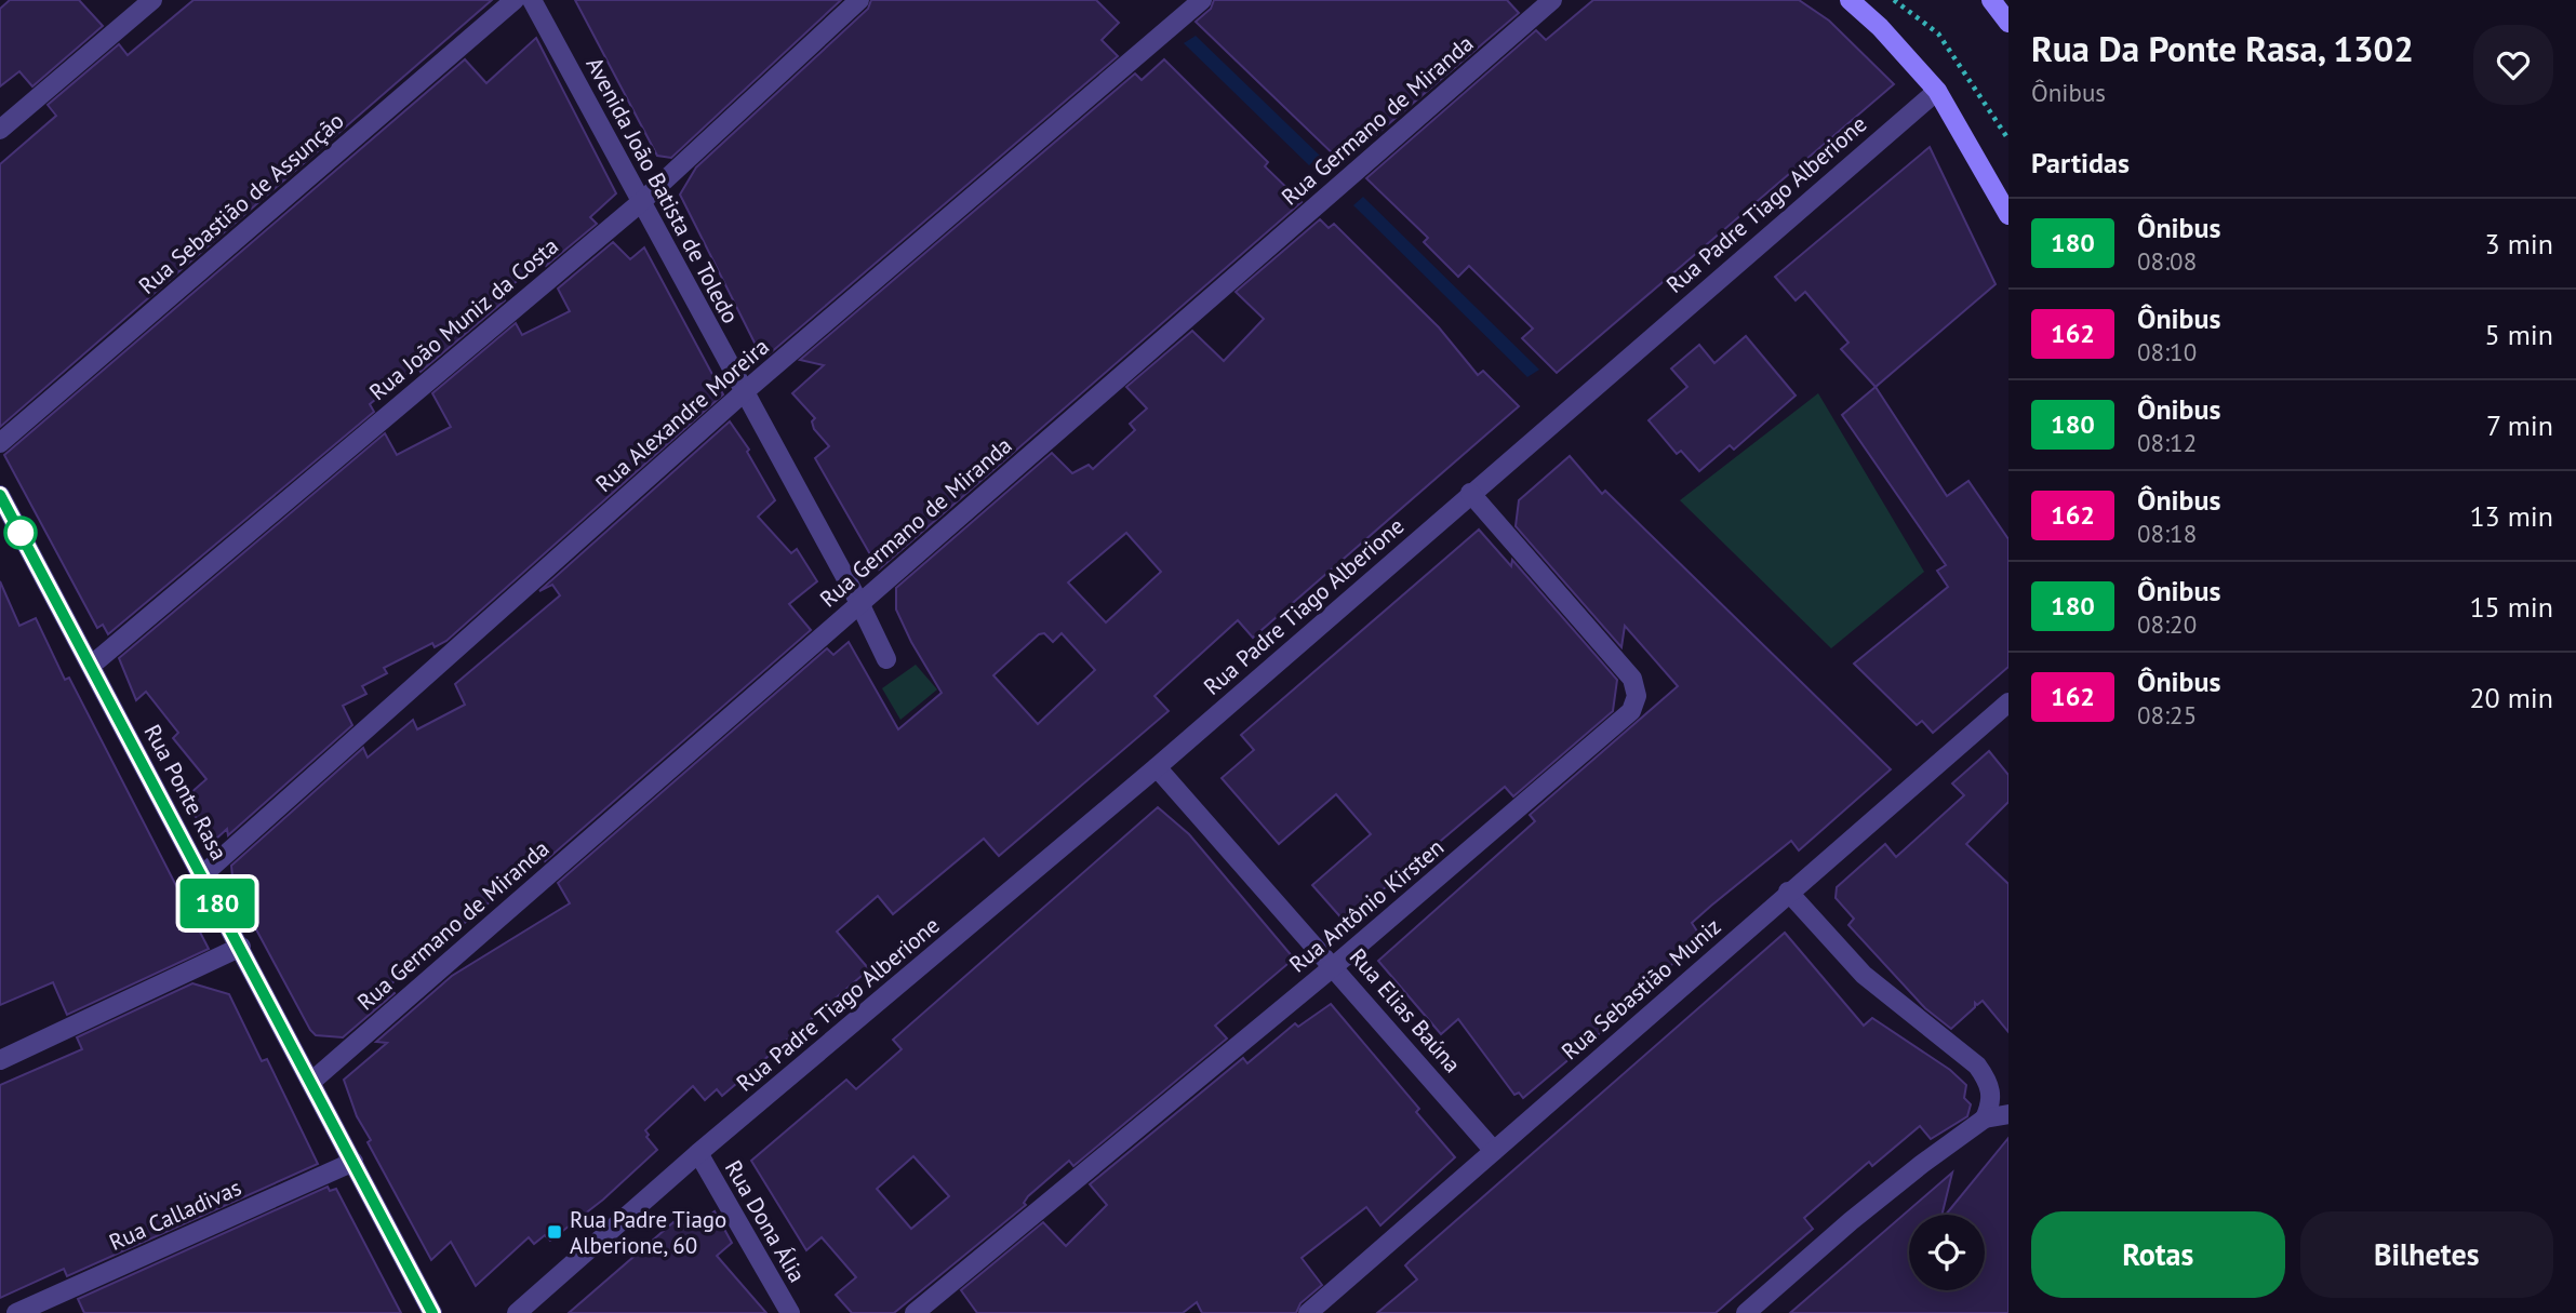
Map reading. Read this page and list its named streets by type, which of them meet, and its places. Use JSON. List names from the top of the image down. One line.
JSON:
{"streets":{"street":["Rua Germano de Miranda","Avenida João Batista de Toledo","Rua Sebastião de Assunção","Rua Padre Tiago Alberione","Rua João Muniz da Costa","Rua Alexandre Moreira","Rua Ponte Rasa","Rua Antônio Kirsten","Rua Sebastião Muniz","Rua Elias Baúna","Rua Calladivas","Rua Dona Ália"]},"crossings":[["Rua Germano de Miranda","Avenida João Batista de Toledo"],["Rua Germano de Miranda","Rua Ponte Rasa"],["Avenida João Batista de Toledo","Rua João Muniz da Costa"],["Avenida João Batista de Toledo","Rua Alexandre Moreira"],["Rua Padre Tiago Alberione","Rua Antônio Kirsten"],["Rua Padre Tiago Alberione","Rua Elias Baúna"],["Rua Padre Tiago Alberione","Rua Dona Ália"],["Rua João Muniz da Costa","Rua Ponte Rasa"],["Rua Alexandre Moreira","Rua Ponte Rasa"],["Rua Ponte Rasa","Rua Calladivas"],["Rua Antônio Kirsten","Rua Elias Baúna"],["Rua Sebastião Muniz","Rua Elias Baúna"]],"places":{"transit":["Rua Padre Tiago Alberione, 60"]},"lines":["bus line 180"],"page":{"on_map":"180","heading":[["Rua Da Ponte Rasa, 1302","Ônibus"],"Partidas"],"list":[{"mark":"180","name":"Ônibus","note":"08:08","value":"3 min"},{"mark":"162","name":"Ônibus","note":"08:10","value":"5 min"},{"mark":"180","name":"Ônibus","note":"08:12","value":"7 min"},{"mark":"162","name":"Ônibus","note":"08:18","value":"13 min"},{"mark":"180","name":"Ônibus","note":"08:20","value":"15 min"},{"mark":"162","name":"Ônibus","note":"08:25","value":"20 min"}],"buttons":["Rotas","Bilhetes"]}}
